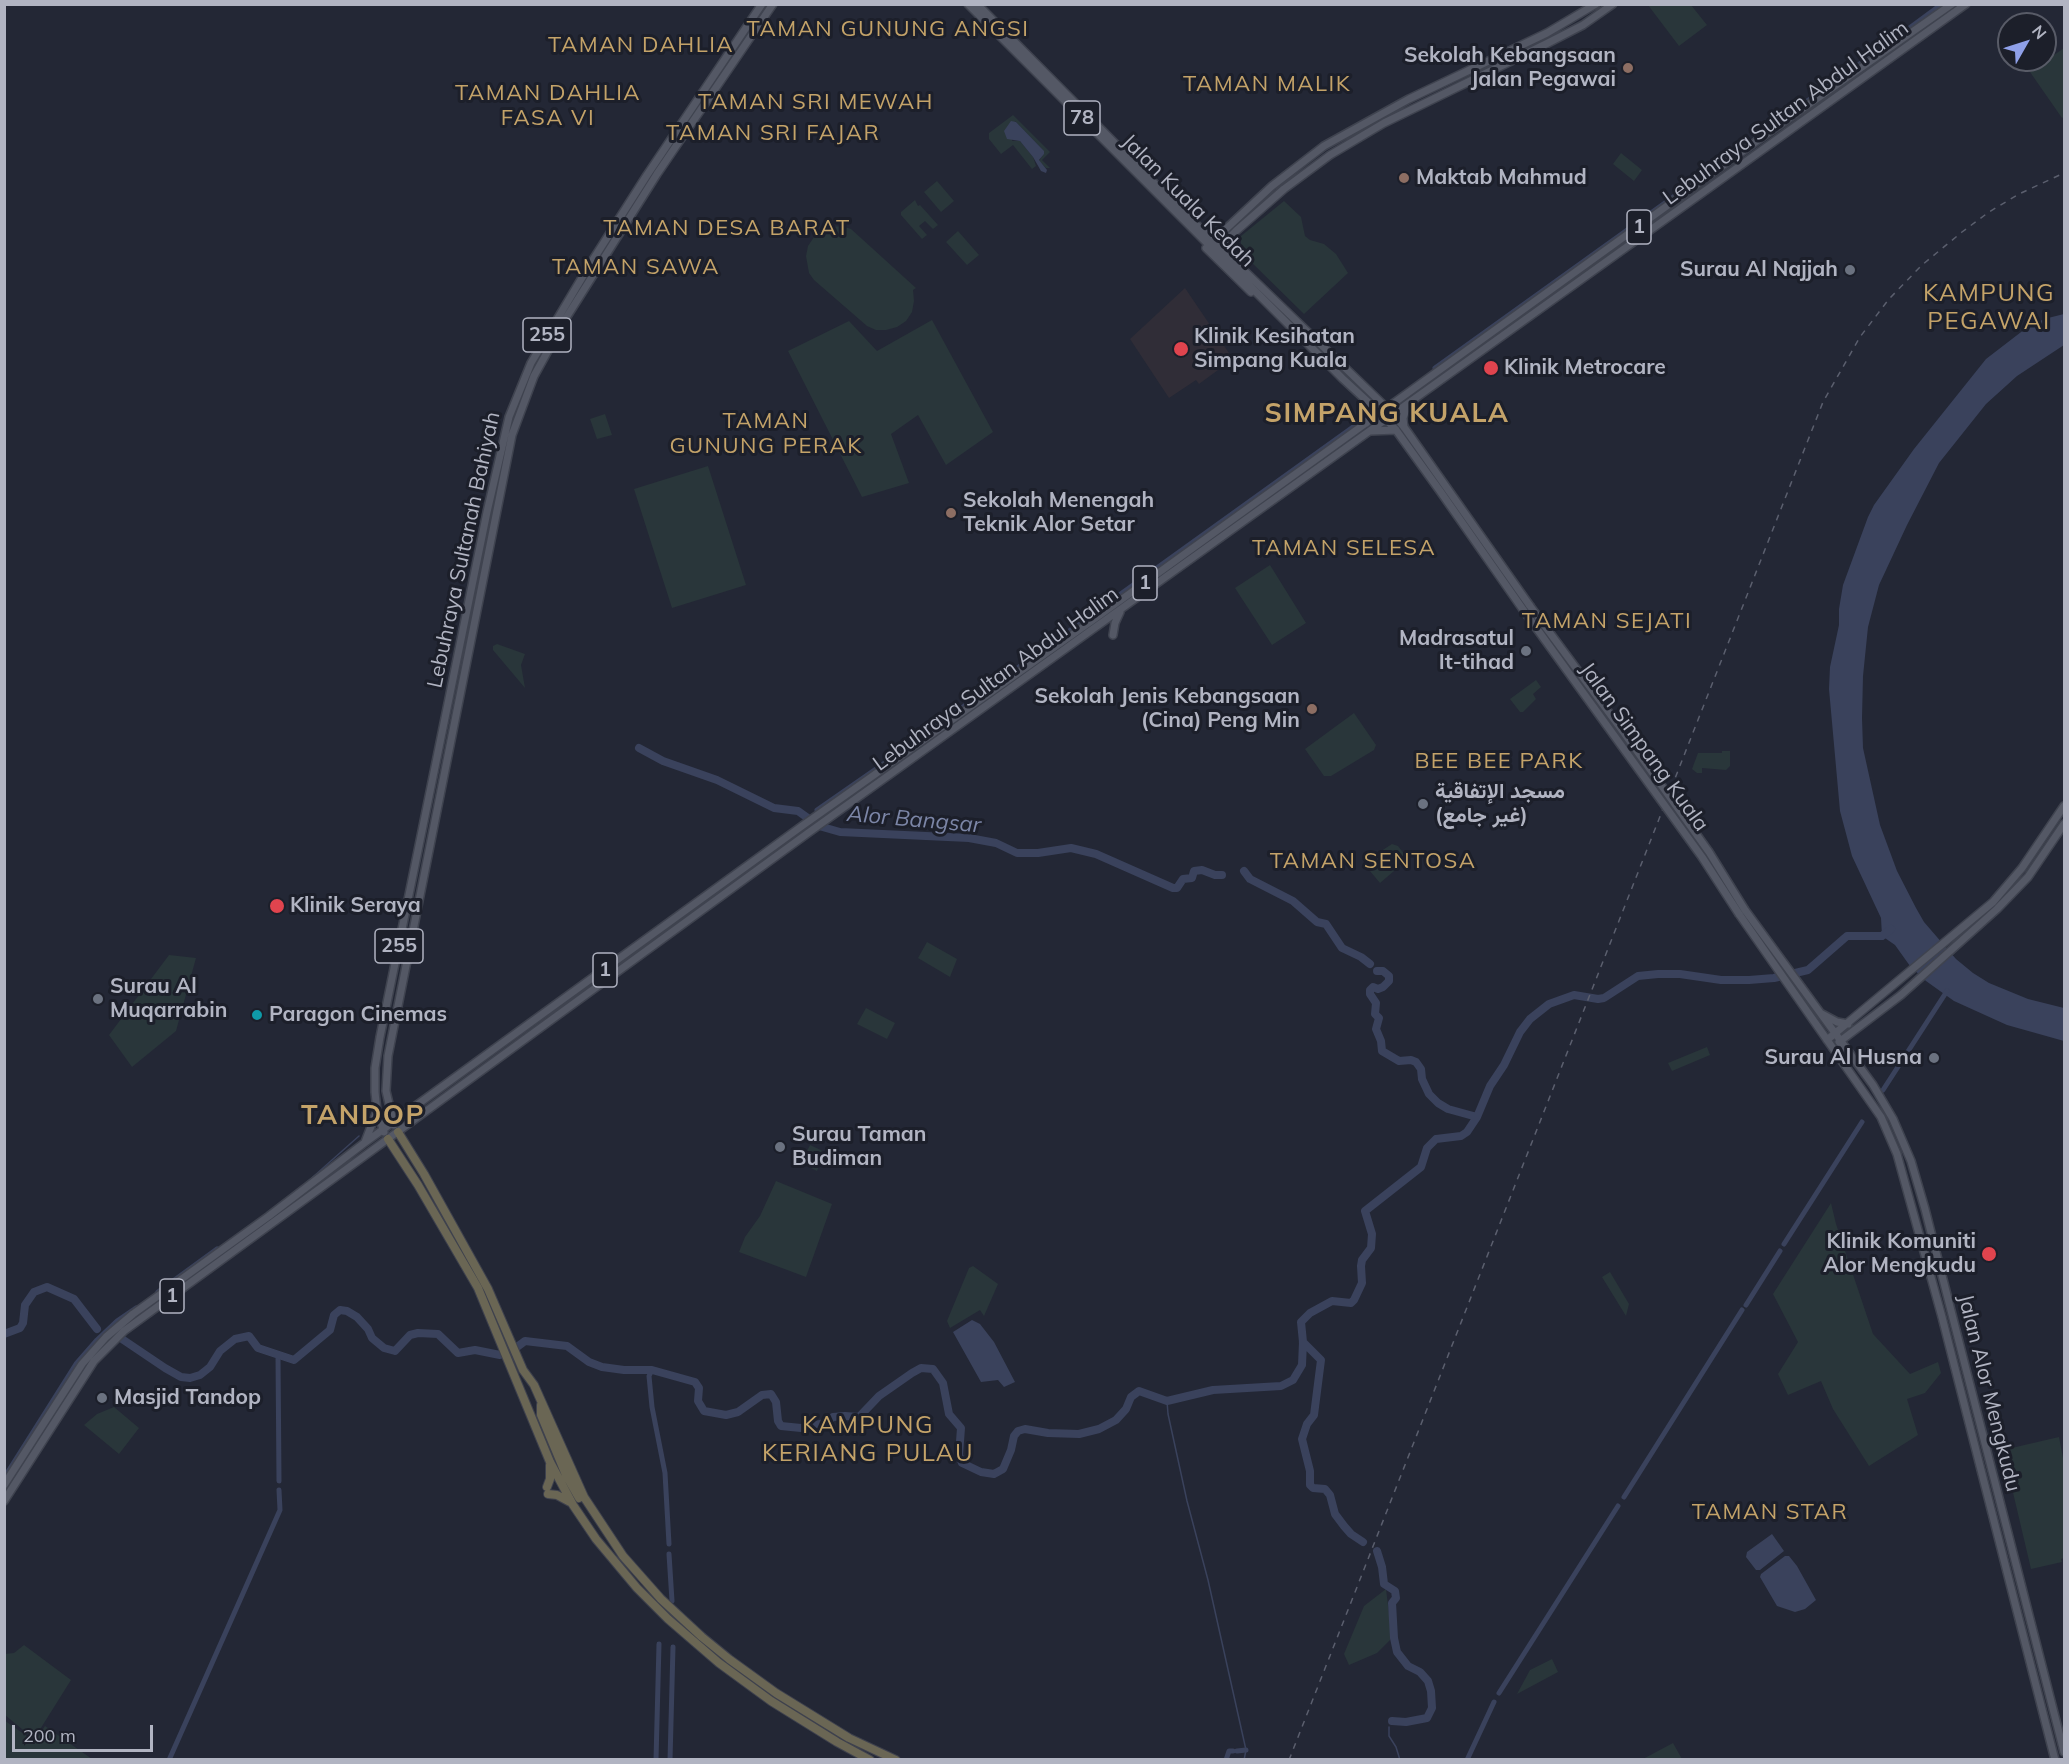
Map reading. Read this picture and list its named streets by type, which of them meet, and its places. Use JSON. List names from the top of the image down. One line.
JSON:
{"streets":{"main road":["Lebuhraya Sultan Abdul Halim","78","Jalan Kuala Kedah","1","255","Lebuhraya Sultanah Bahiyah","Jalan Simpang Kuala","Jalan Alor Mengkudu"]},"crossings":[["Lebuhraya Sultan Abdul Halim","Jalan Kuala Kedah"],["Lebuhraya Sultan Abdul Halim","1"],["Lebuhraya Sultan Abdul Halim","Lebuhraya Sultanah Bahiyah"],["Lebuhraya Sultan Abdul Halim","Jalan Simpang Kuala"],["Jalan Kuala Kedah","Jalan Simpang Kuala"],["1","Lebuhraya Sultanah Bahiyah"],["Jalan Simpang Kuala","Jalan Alor Mengkudu"]],"districts":["TAMAN GUNUNG ANGSI","TAMAN DAHLIA","TAMAN MALIK","TAMAN DAHLIA FASA VI","TAMAN SRI MEWAH","TAMAN SRI FAJAR","TAMAN DESA BARAT","TAMAN SAWA","KAMPUNG PEGAWAI","SIMPANG KUALA","TAMAN GUNUNG PERAK","TAMAN SELESA","TAMAN SEJATI","BEE BEE PARK","TAMAN SENTOSA","TANDOP","KAMPUNG KERIANG PULAU","TAMAN STAR"],"water":["Alor Bangsar"],"places":["Sekolah Kebangsaan Jalan Pegawai","Maktab Mahmud","Surau Al Najjah","Klinik Kesihatan Simpang Kuala","Klinik Metrocare","Sekolah Menengah Teknik Alor Setar","Madrasatul It-tihad","Sekolah Jenis Kebangsaan (Cina) Peng Min","مسجد الإتفاقية (غير جامع)","Klinik Seraya","Surau Al Muqarrabin","Paragon Cinemas","Surau Al Husna","Surau Taman Budiman","Klinik Komuniti Alor Mengkudu","Masjid Tandop"],"scale_bar":"200 m","north":"top right"}
